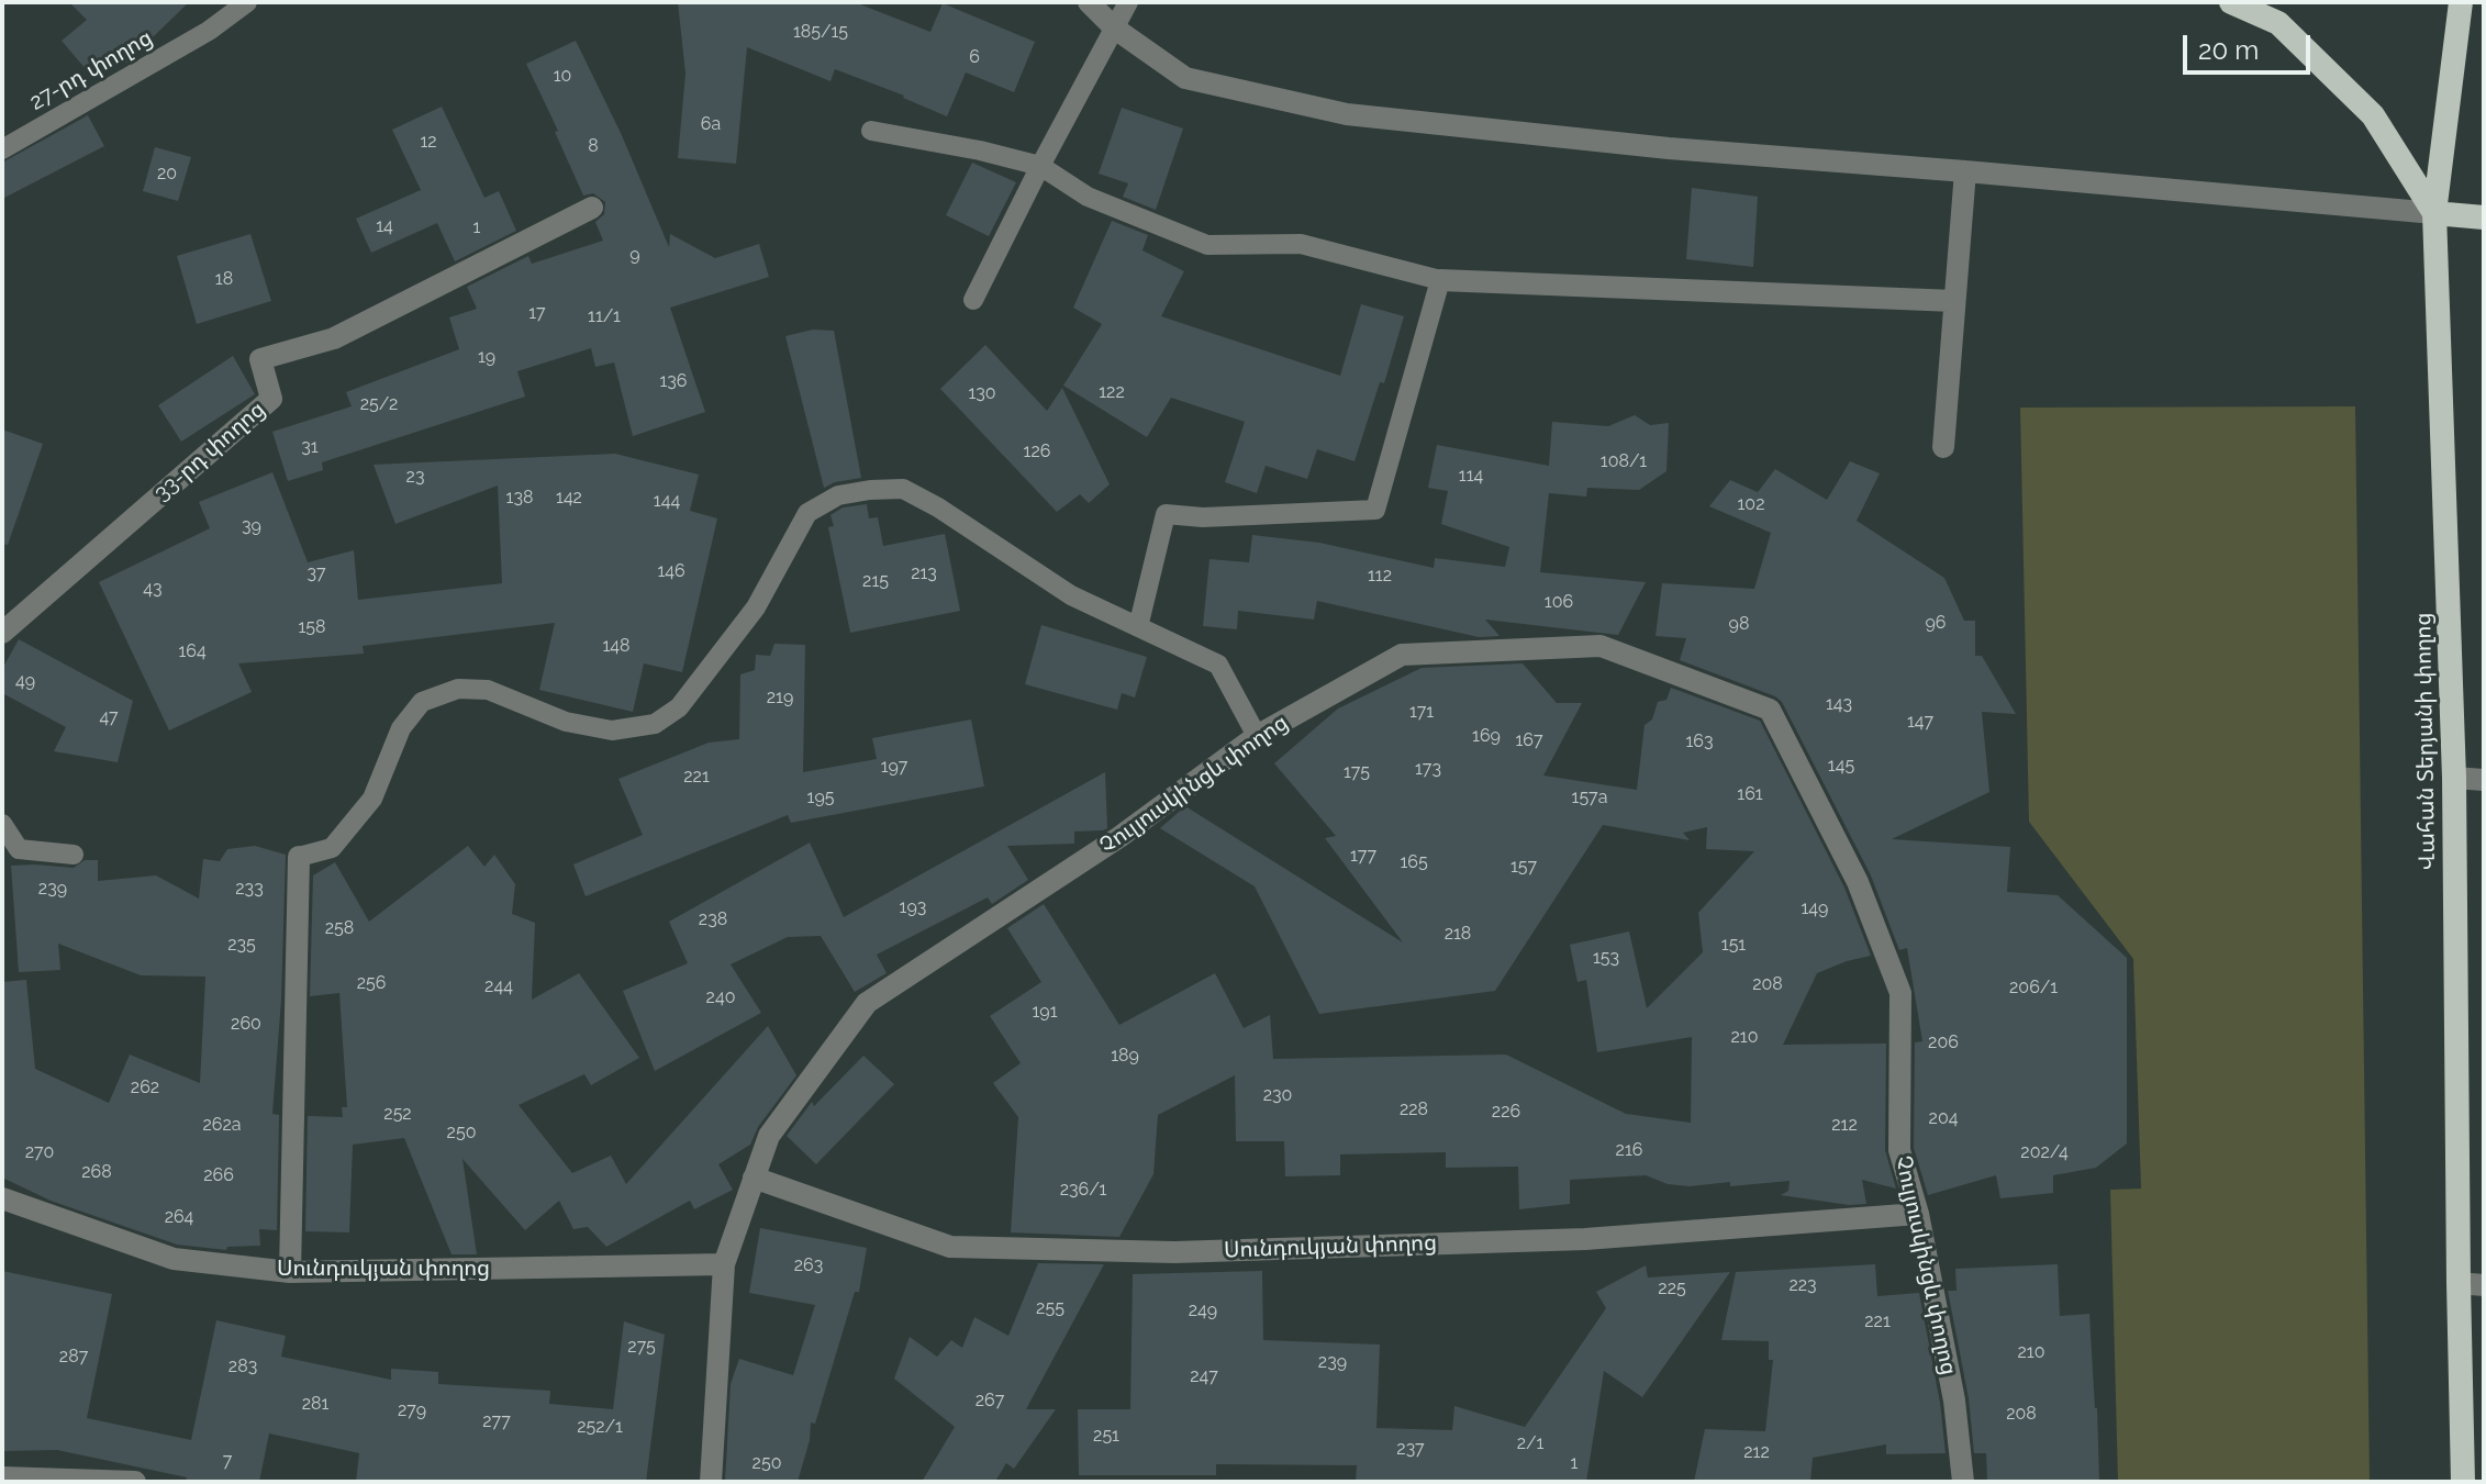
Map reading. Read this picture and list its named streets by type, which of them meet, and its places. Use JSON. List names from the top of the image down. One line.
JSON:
{"streets":{"highway":["Վահան Տերյանի փողոց"],"street":["33-րդ փողոց","Չուլյուսկինցև փողոց","Սունդուկյան փողոց"],"lane":["27-րդ փողոց"]},"crossings":[["Չուլյուսկինցև փողոց","Սունդուկյան փողոց"]],"house_numbers":["185/15","6","10","6a","12","8","20","14","1","9","18","17","11/1","19","136","122","130","25/2","31","126","108/1","114","23","138","142","144","102","39","146","37","213","112","215","43","106","96","98","158","148","164","49","219","143","171","47","147","169","167","163","145","197","173","175","221","161","195","157a","177","165","157","239","233","193","149","238","258","218","235","151","153","256","208","244","206/1","240","191","260","210","206","189","262","230","228","226","252","204","262a","212","250","216","270","202/4","268","266","236/1","264","263","223","225","255","249","221","275","210","287","239","283","247","267","281","279","208","277","252/1","251","2/1","237","212","7","250","1"],"scale_bar":"20 m"}
